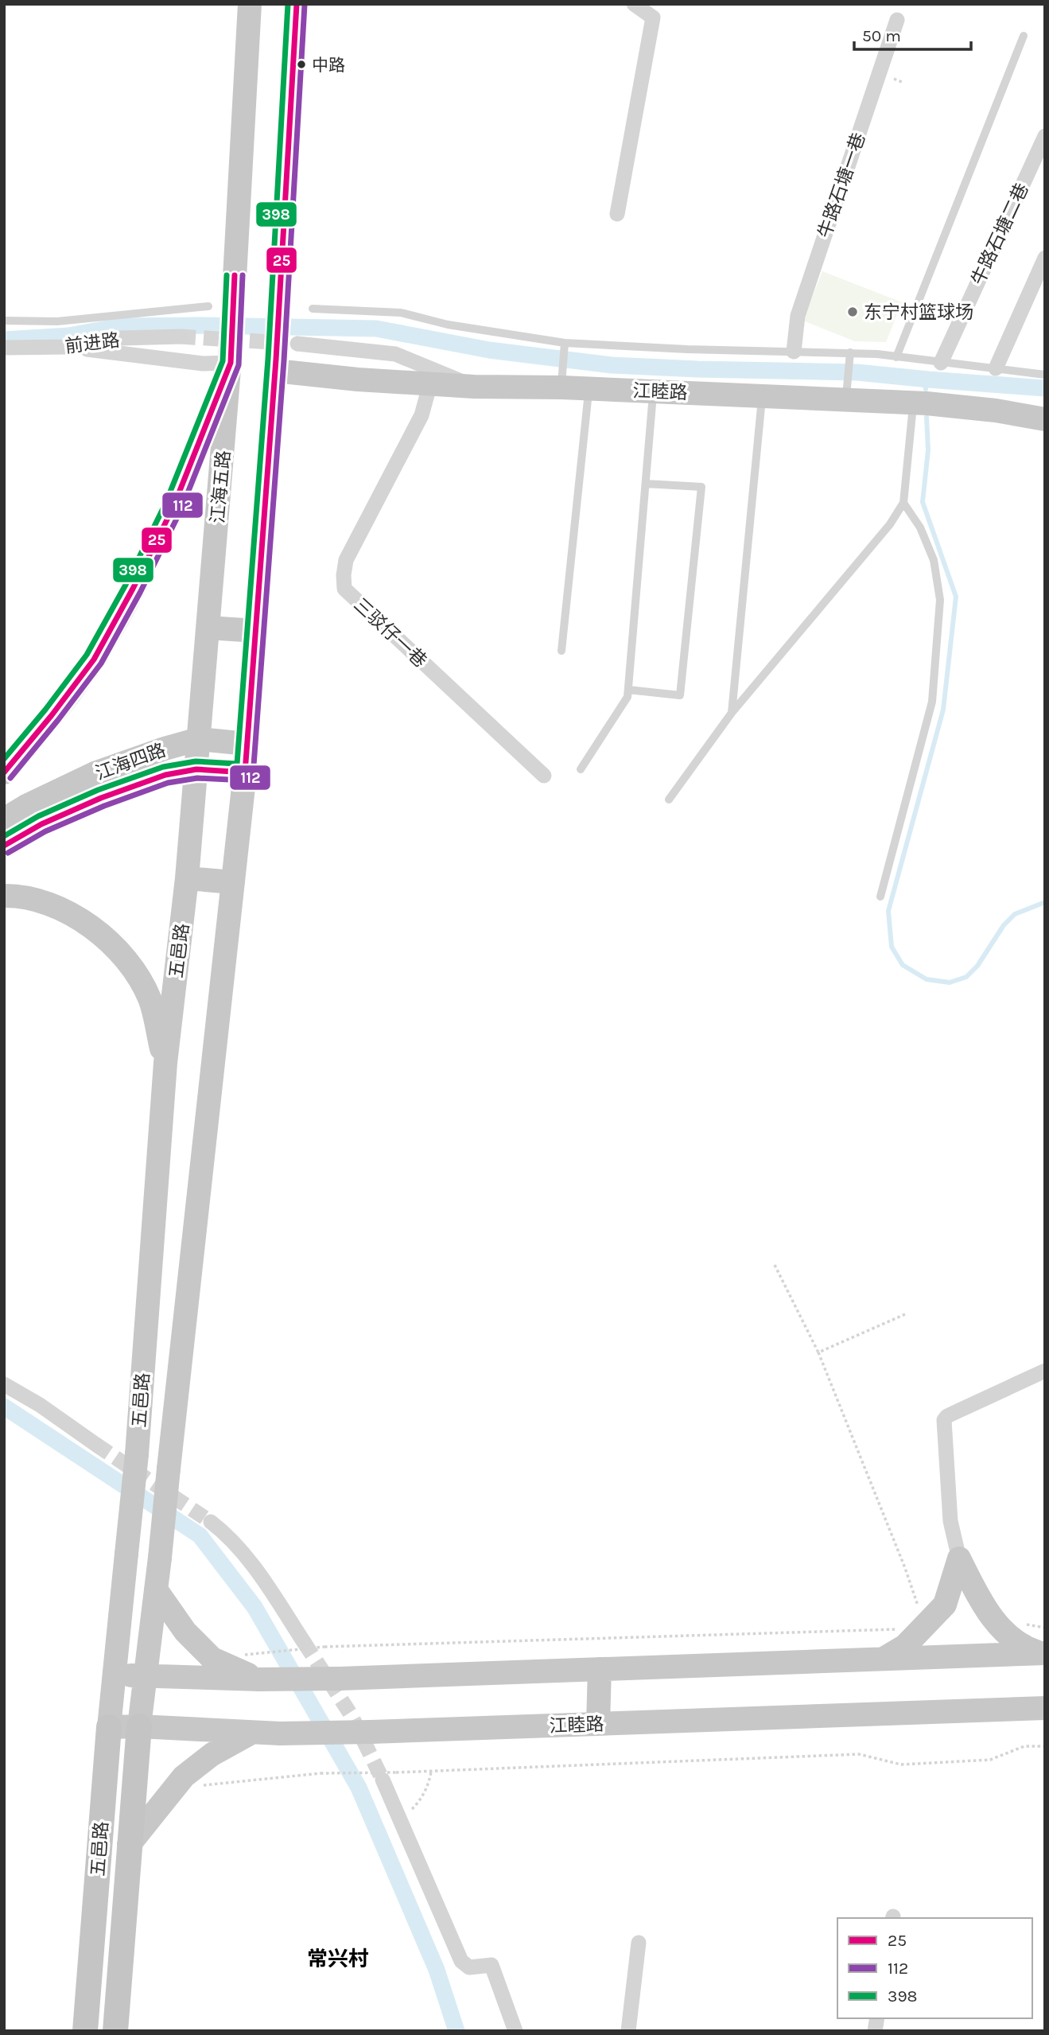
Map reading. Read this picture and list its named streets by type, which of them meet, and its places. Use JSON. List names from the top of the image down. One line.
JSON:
{"streets":{"highway":["五邑路"],"main road":["江睦路","江海五路","江海四路"],"street":["牛路石塘一巷","牛路石塘二巷","前进路","三驳仔一巷"]},"crossings":[["江睦路","三驳仔一巷"],["江睦路","五邑路"],["江海五路","江海四路"],["江海五路","五邑路"],["江海四路","五邑路"]],"districts":["常兴村"],"places":["中路","东宁村篮球场"],"lines":["transit line 25","transit line 398","transit line 112"],"legend":["25","112","398"],"scale_bar":"50 m"}
